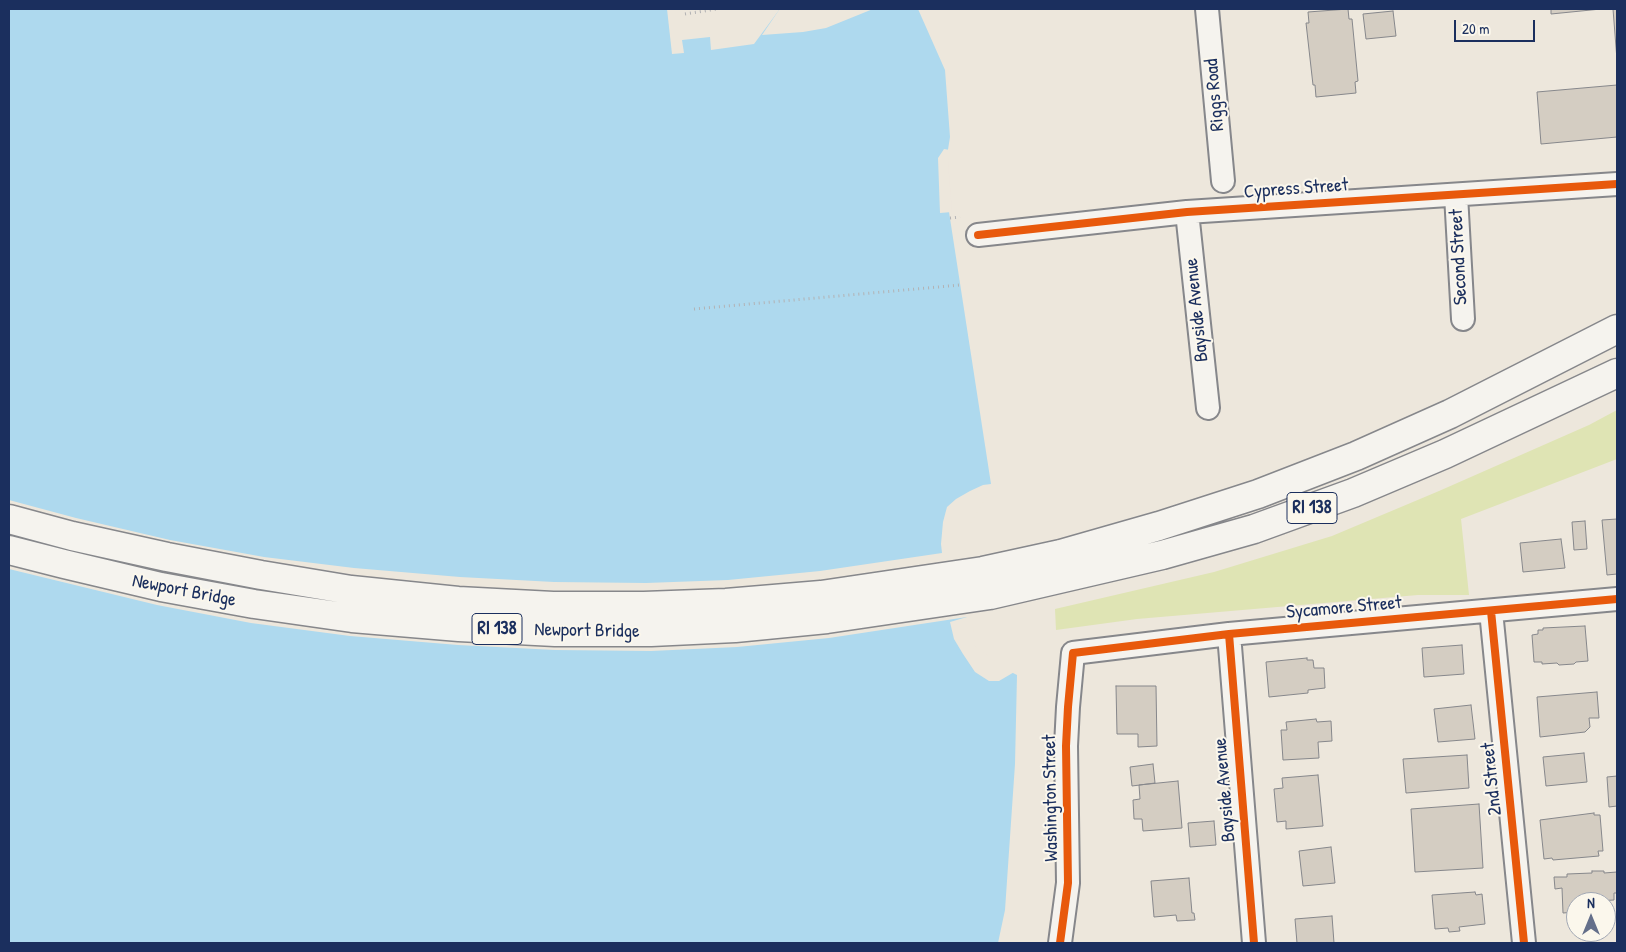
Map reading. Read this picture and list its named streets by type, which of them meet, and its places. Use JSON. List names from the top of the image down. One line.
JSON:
{"streets":{"highway":["RI 138","Newport Bridge"],"street":["Riggs Road","Cypress Street","Second Street","Bayside Avenue","Sycamore Street","2nd Street","Washington Street"]},"crossings":[["Cypress Street","Second Street"],["Cypress Street","Bayside Avenue"],["Bayside Avenue","Sycamore Street"],["RI 138","Newport Bridge"],["Sycamore Street","2nd Street"],["Sycamore Street","Washington Street"]],"scale_bar":"20 m","north":"top"}
